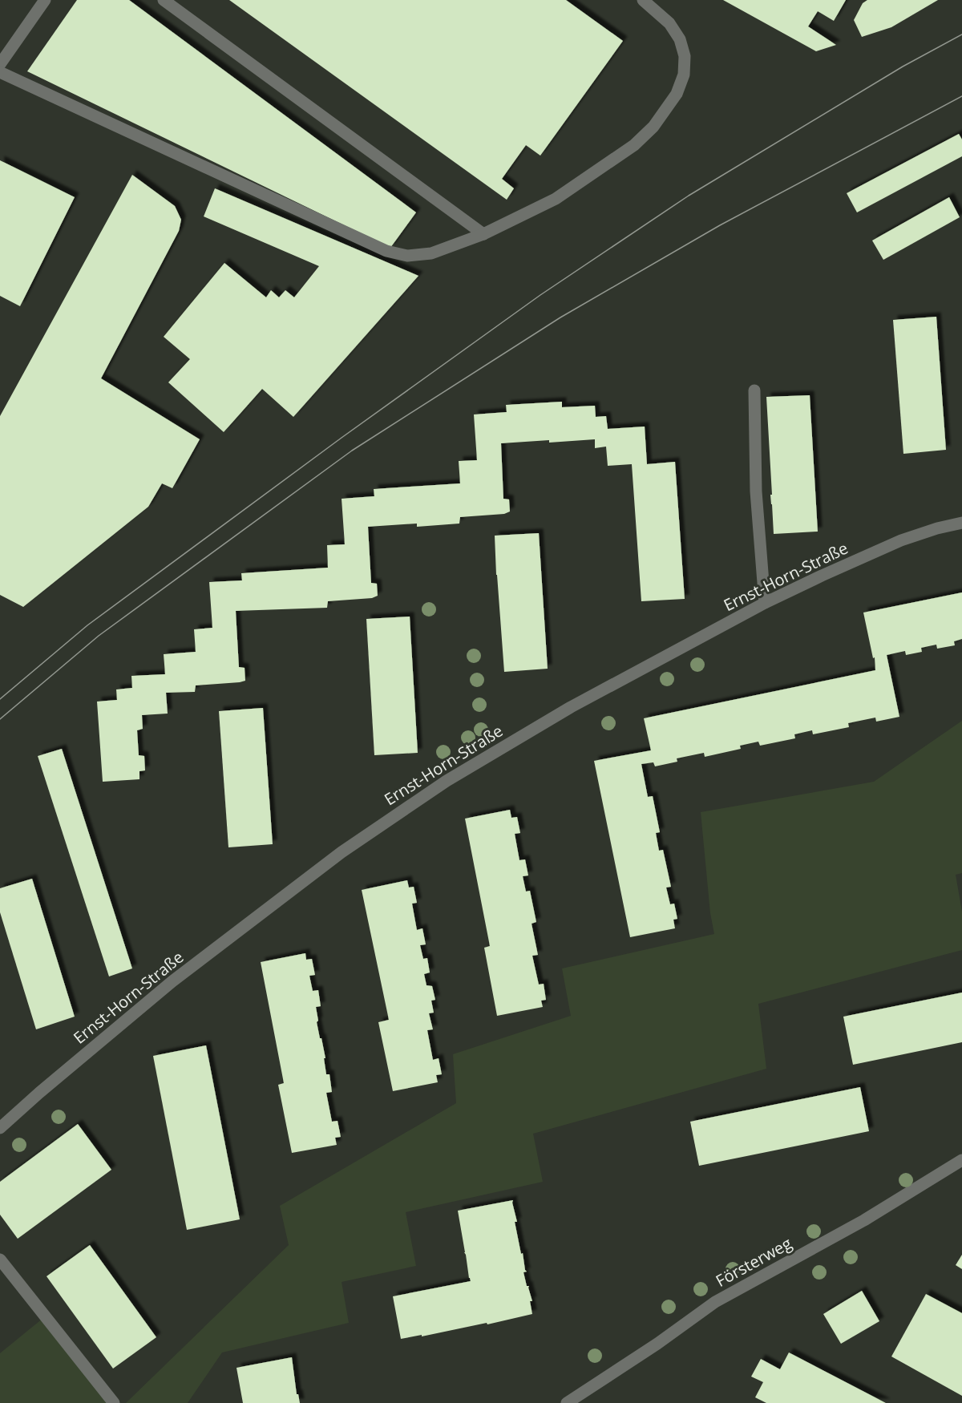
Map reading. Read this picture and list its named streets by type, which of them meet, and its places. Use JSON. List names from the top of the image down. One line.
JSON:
{"streets":{"street":["Ernst-Horn-Straße","Försterweg"]}}
